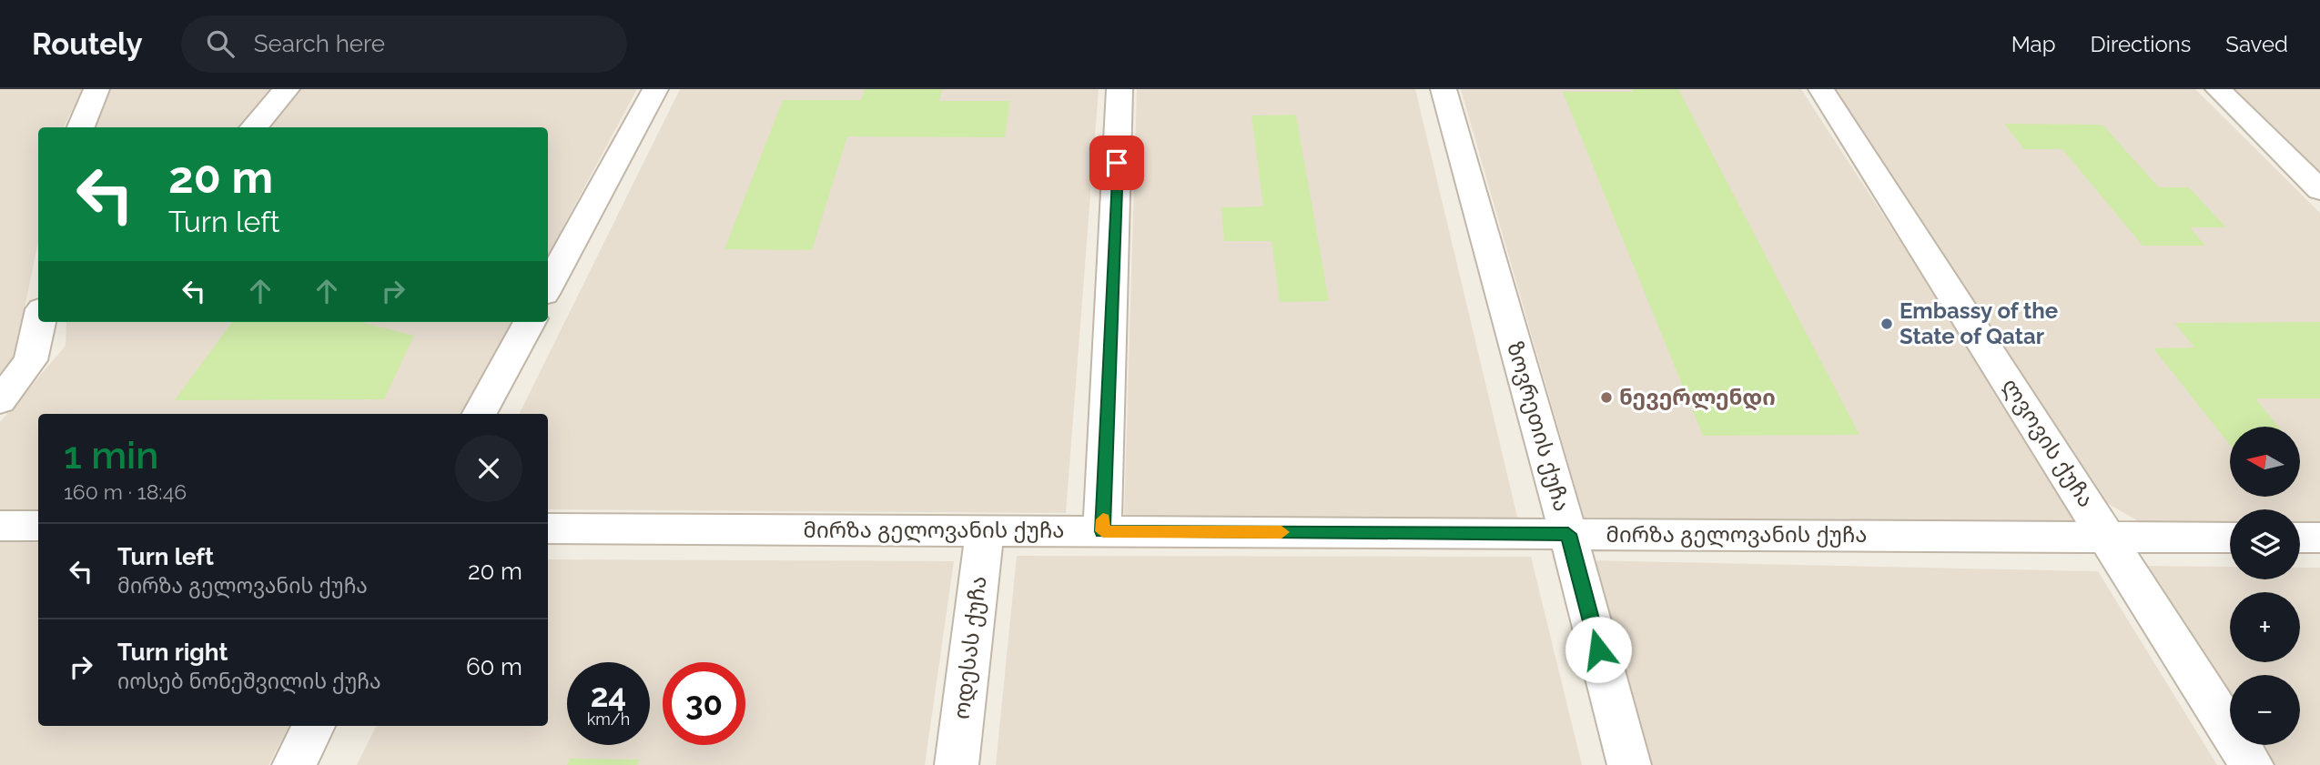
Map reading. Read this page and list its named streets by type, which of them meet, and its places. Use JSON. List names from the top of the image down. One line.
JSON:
{"streets":{"street":["ზოვრეთის ქუჩა","ლვოვის ქუჩა","მირზა გელოვანის ქუჩა","ოდესას ქუჩა"]},"crossings":[["ზოვრეთის ქუჩა","მირზა გელოვანის ქუჩა"],["ლვოვის ქუჩა","მირზა გელოვანის ქუჩა"],["მირზა გელოვანის ქუჩა","ოდესას ქუჩა"]],"places":["Embassy of the State of Qatar","ნევერლენდი"],"north":"left","page":{"header":"Routely","search":"Search here","nav":["Map","Directions","Saved"],"turn":["20 m","Turn left"],"heading":["1 min","160 m · 18:46"],"map_buttons":["+","−"],"list":[{"name":"Turn left","note":"მირზა გელოვანის ქუჩა","value":"20 m"},{"name":"Turn right","note":"იოსებ ნონეშვილის ქუჩა","value":"60 m"}],"speed":"24 km/h","limit":"30"}}
